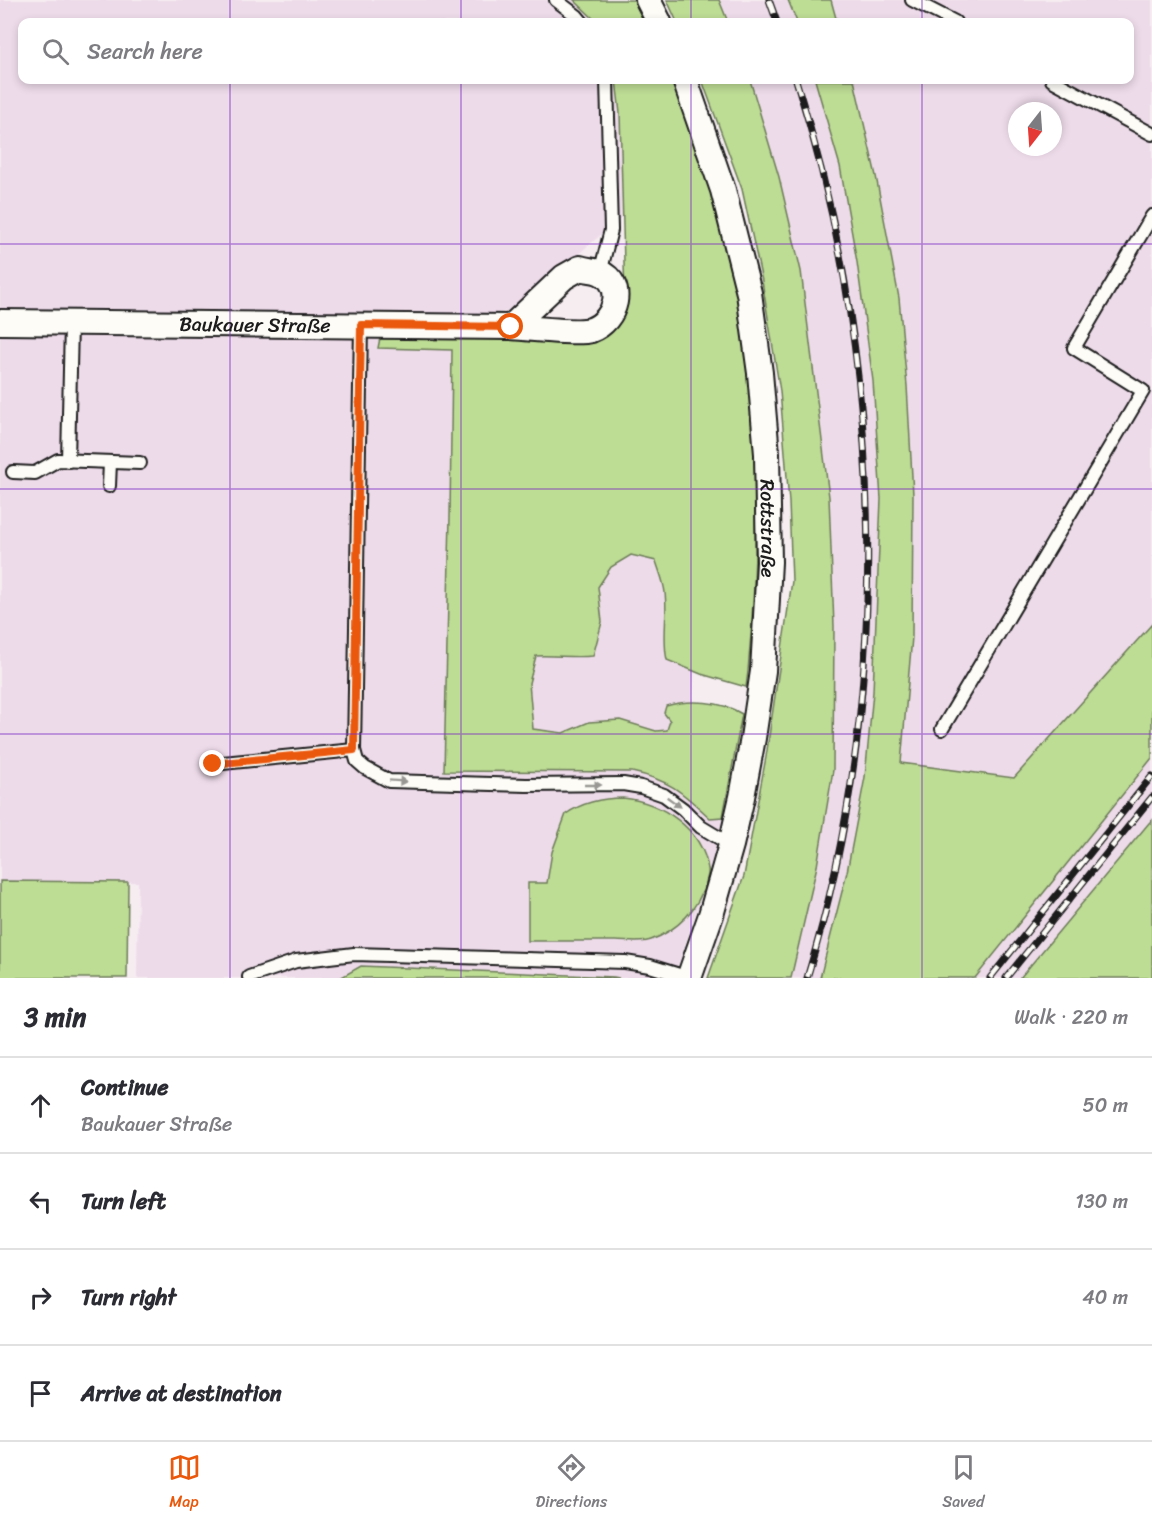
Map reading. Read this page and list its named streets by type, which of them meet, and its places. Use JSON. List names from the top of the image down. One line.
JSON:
{"streets":{"street":["Baukauer Straße","Rottstraße"]},"north":"bottom","page":{"search":"Search here","heading":["3 min","Walk · 220 m"],"list":[["Continue","Baukauer Straße","50 m"],["Turn left","130 m"],["Turn right","40 m"],"Arrive at destination"],"nav":["Map","Directions","Saved"]}}
